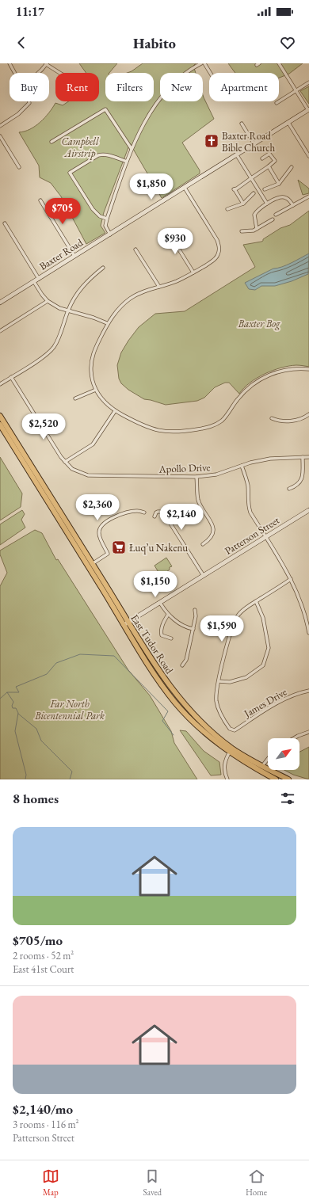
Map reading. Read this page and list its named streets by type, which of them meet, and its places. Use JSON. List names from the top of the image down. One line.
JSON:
{"streets":{"main road":["East Tudor Road"],"street":["Baxter Road","Apollo Drive","Patterson Street","James Drive"]},"crossings":[["Patterson Street","East Tudor Road"]],"parks":["Campbell Airstrip","Baxter Bog","Far North Bicentennial Park"],"places":{"church":["Baxter Road Bible Church"],"supermarket":["Łuq’u Nakenu"]},"north":"top right","page":{"status":"11:17","header":"Habito","chip":["Buy","Rent","Filters","New","Apartment"],"price":["$1,850","$705","$930","$2,520","$2,360","$2,140","$1,150","$1,590"],"heading":"8 homes","list":[{"name":"$705/mo","note":"2 rooms · 52 m² · East 41st Court"},{"name":"$2,140/mo","note":"3 rooms · 116 m² · Patterson Street"}],"tabs":["Map","Saved","Home"]}}
